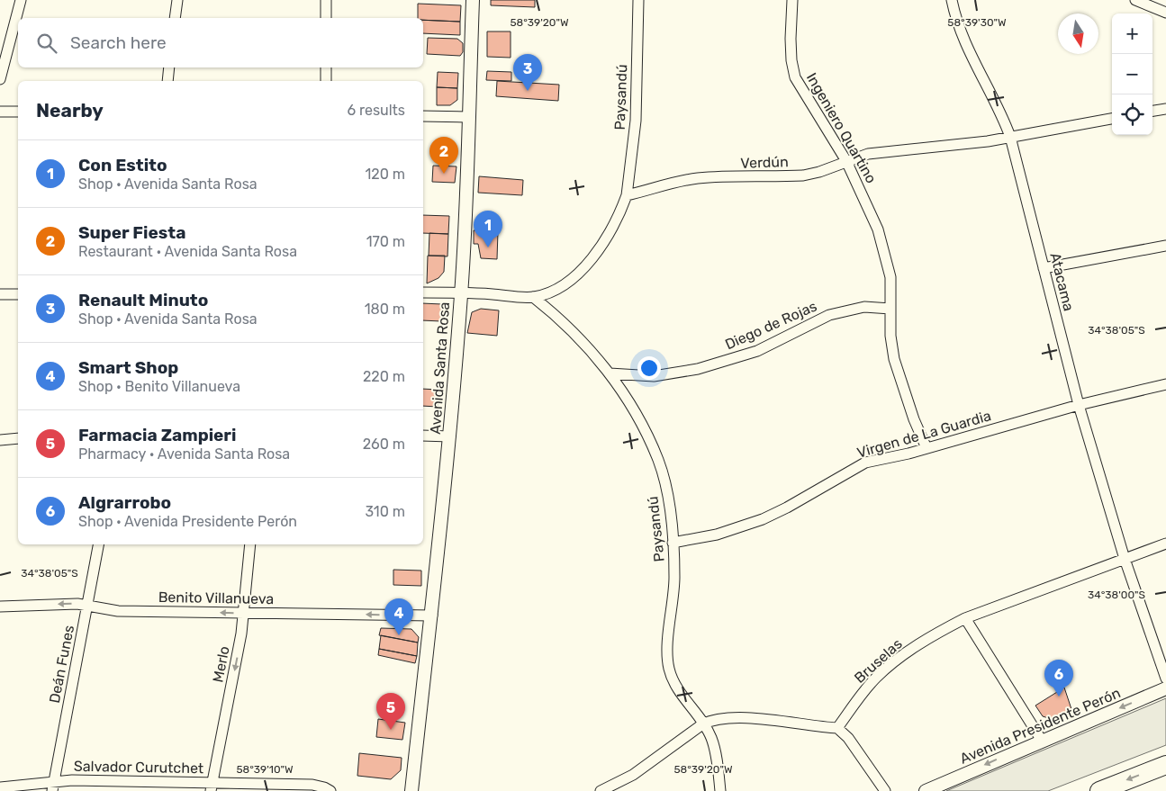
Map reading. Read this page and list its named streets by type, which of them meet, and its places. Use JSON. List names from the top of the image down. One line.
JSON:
{"streets":{"street":["Paysandú","Ingeniero Quartino","Verdún","Atacama","Diego de Rojas","Avenida Santa Rosa","Virgen de La Guardia","Benito Villanueva","Bruselas","Deán Funes","Merlo","Avenida Presidente Perón","Salvador Curutchet"]},"crossings":[["Paysandú","Verdún"],["Paysandú","Diego de Rojas"],["Paysandú","Virgen de La Guardia"],["Ingeniero Quartino","Verdún"],["Ingeniero Quartino","Diego de Rojas"],["Ingeniero Quartino","Virgen de La Guardia"],["Verdún","Atacama"],["Atacama","Virgen de La Guardia"],["Atacama","Bruselas"],["Avenida Santa Rosa","Benito Villanueva"],["Benito Villanueva","Deán Funes"],["Benito Villanueva","Merlo"],["Deán Funes","Salvador Curutchet"],["Merlo","Salvador Curutchet"]],"one_way":["Benito Villanueva","Merlo","Avenida Presidente Perón"],"north":"bottom","page":{"map_buttons":["+","−"],"search":"Search here","pins":["3","2","1","4","6","5"],"heading":["Nearby","6 results"],"list":[{"mark":"1","name":"Con Estito","note":"Shop · Avenida Santa Rosa","value":"120 m"},{"mark":"2","name":"Super Fiesta","note":"Restaurant · Avenida Santa Rosa","value":"170 m"},{"mark":"3","name":"Renault Minuto","note":"Shop · Avenida Santa Rosa","value":"180 m"},{"mark":"4","name":"Smart Shop","note":"Shop · Benito Villanueva","value":"220 m"},{"mark":"5","name":"Farmacia Zampieri","note":"Pharmacy · Avenida Santa Rosa","value":"260 m"},{"mark":"6","name":"Algrarrobo","note":"Shop · Avenida Presidente Perón","value":"310 m"}]},"coordinates":["58°39'20\"W","58°39'30\"W","34°38'05\"S","34°38'00\"S","58°39'10\"W"]}
